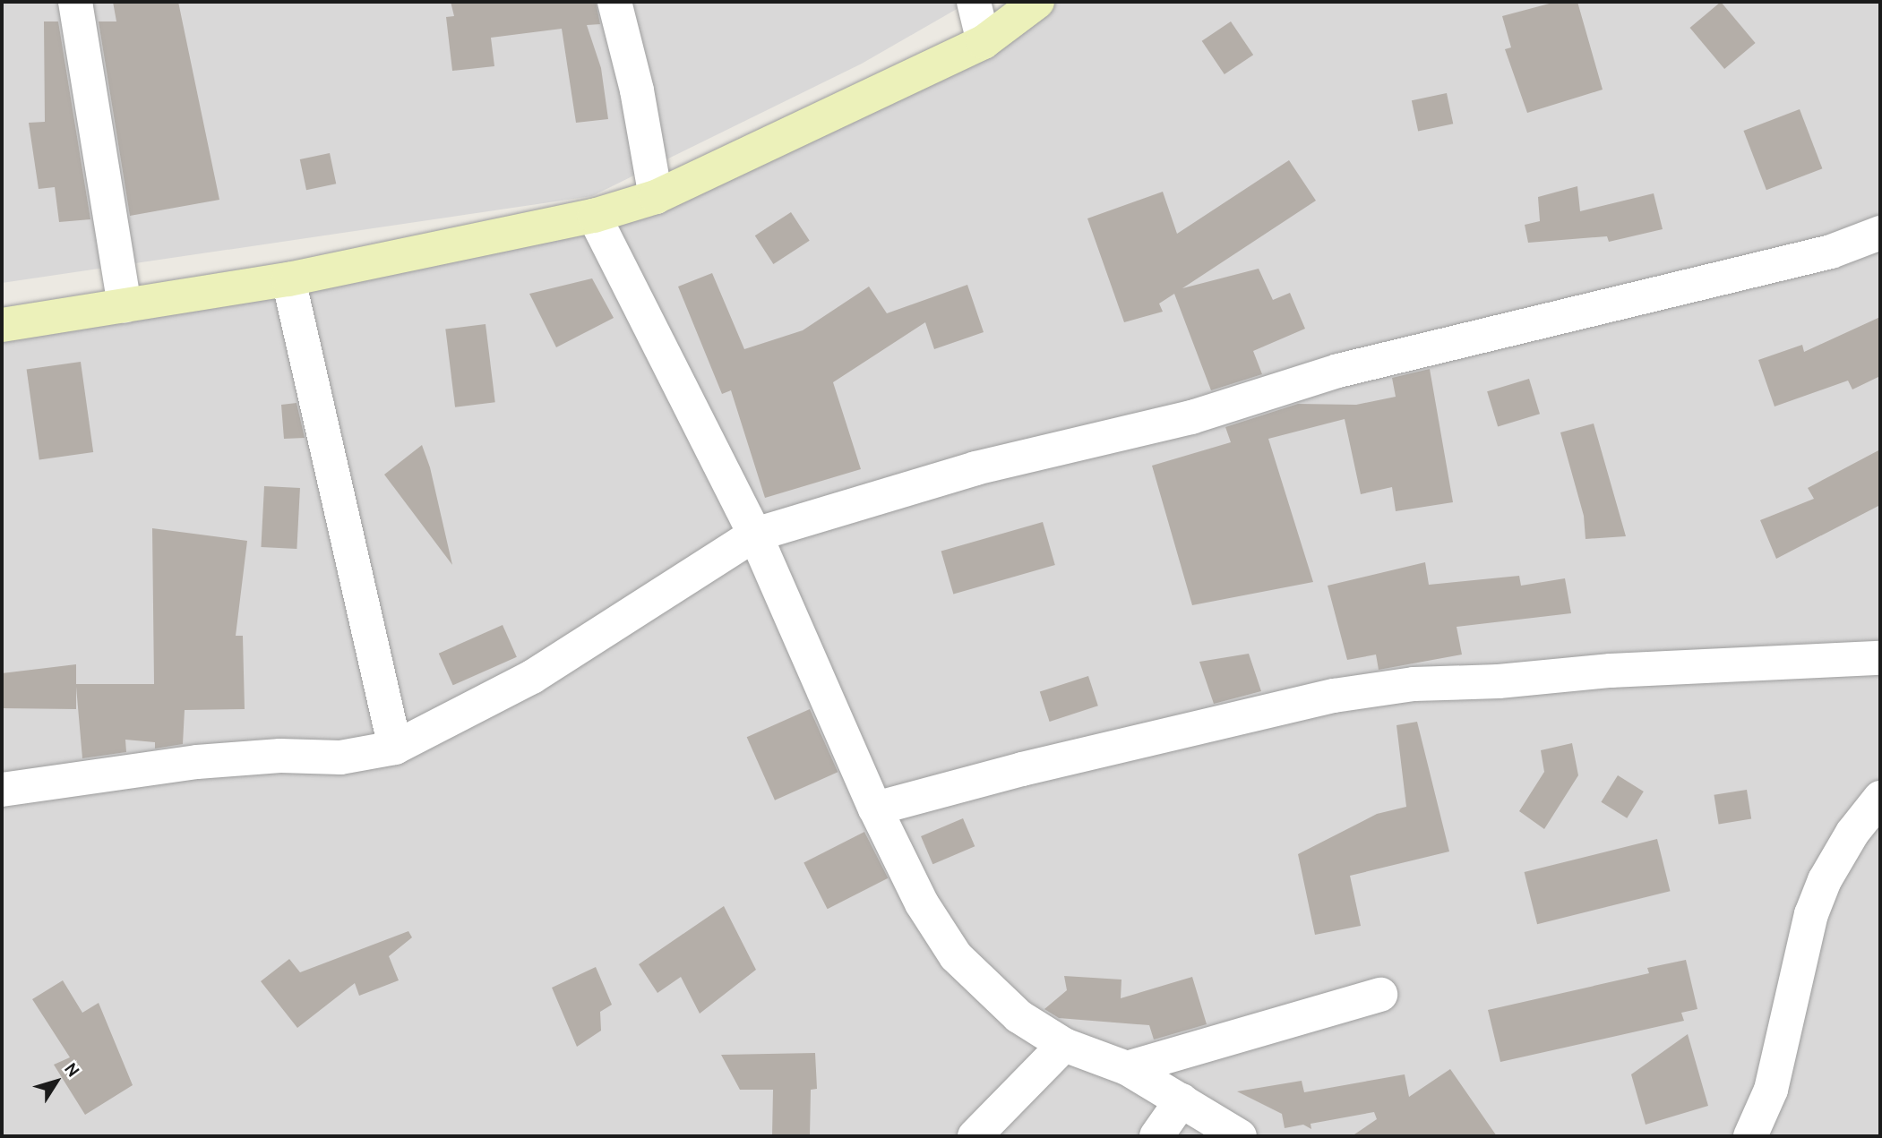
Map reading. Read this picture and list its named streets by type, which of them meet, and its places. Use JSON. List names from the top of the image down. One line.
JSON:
{"north":"top right"}
